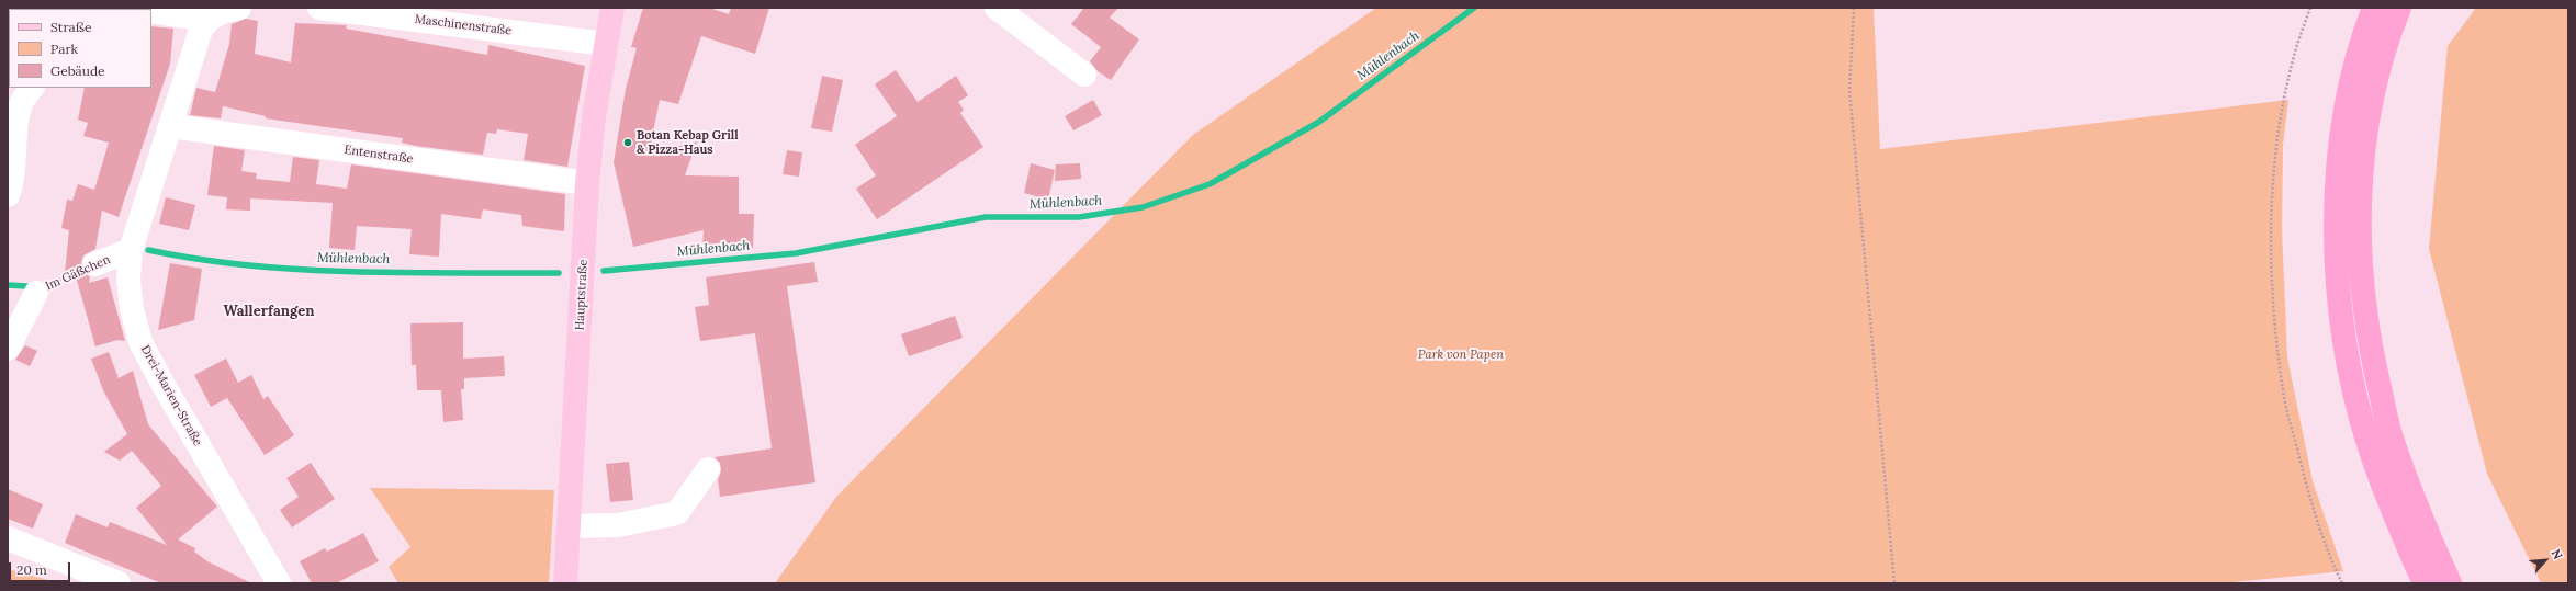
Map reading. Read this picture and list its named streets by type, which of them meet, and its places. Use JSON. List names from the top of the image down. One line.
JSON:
{"streets":{"main road":["Hauptstraße"],"street":["Maschinenstraße","Entenstraße","Im Gäßchen","Drei-Marien-Straße"]},"crossings":[["Maschinenstraße","Hauptstraße"],["Entenstraße","Hauptstraße"],["Entenstraße","Drei-Marien-Straße"],["Im Gäßchen","Drei-Marien-Straße"]],"districts":["Wallerfangen"],"water":["Mühlenbach"],"parks":["Park von Papen"],"places":["Botan Kebap Grill & Pizza-Haus"],"legend":["Straße","Park","Gebäude"],"scale_bar":"20 m","north":"top right"}
